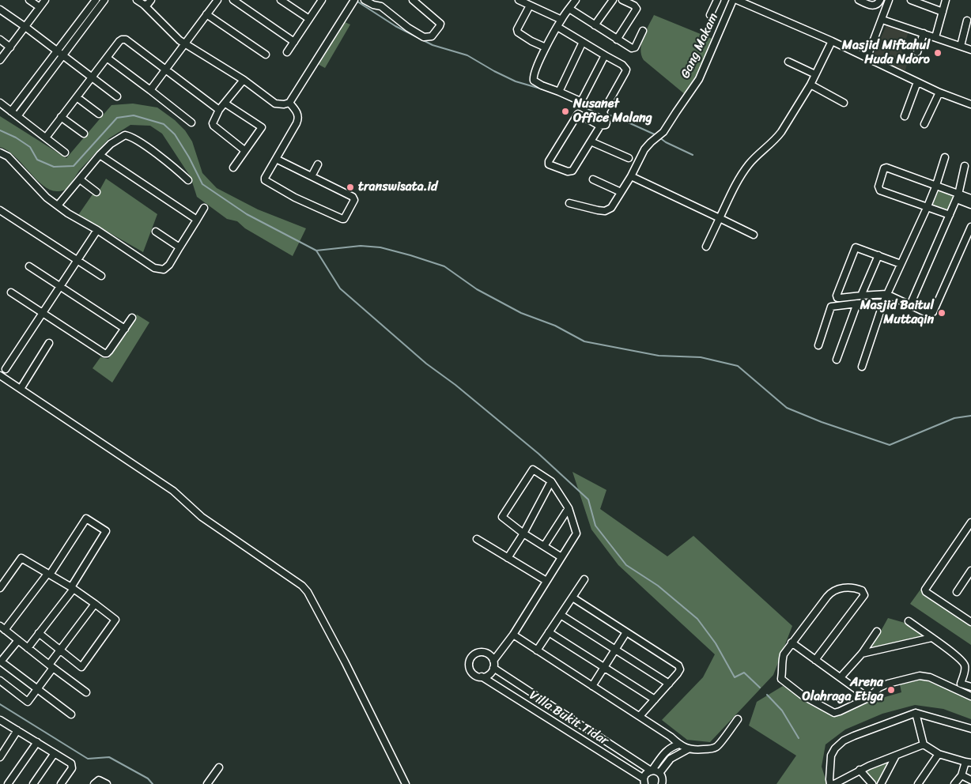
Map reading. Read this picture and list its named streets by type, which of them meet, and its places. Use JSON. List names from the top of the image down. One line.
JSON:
{"streets":{"street":["Gang Makam","Villa Bukit Tidar"]},"places":["Masjid Miftahul Huda Ndoro","Nusanet Office Malang","transwisata.id","Masjid Baitul Muttaqin","Arena Olahraga Etiga"]}
